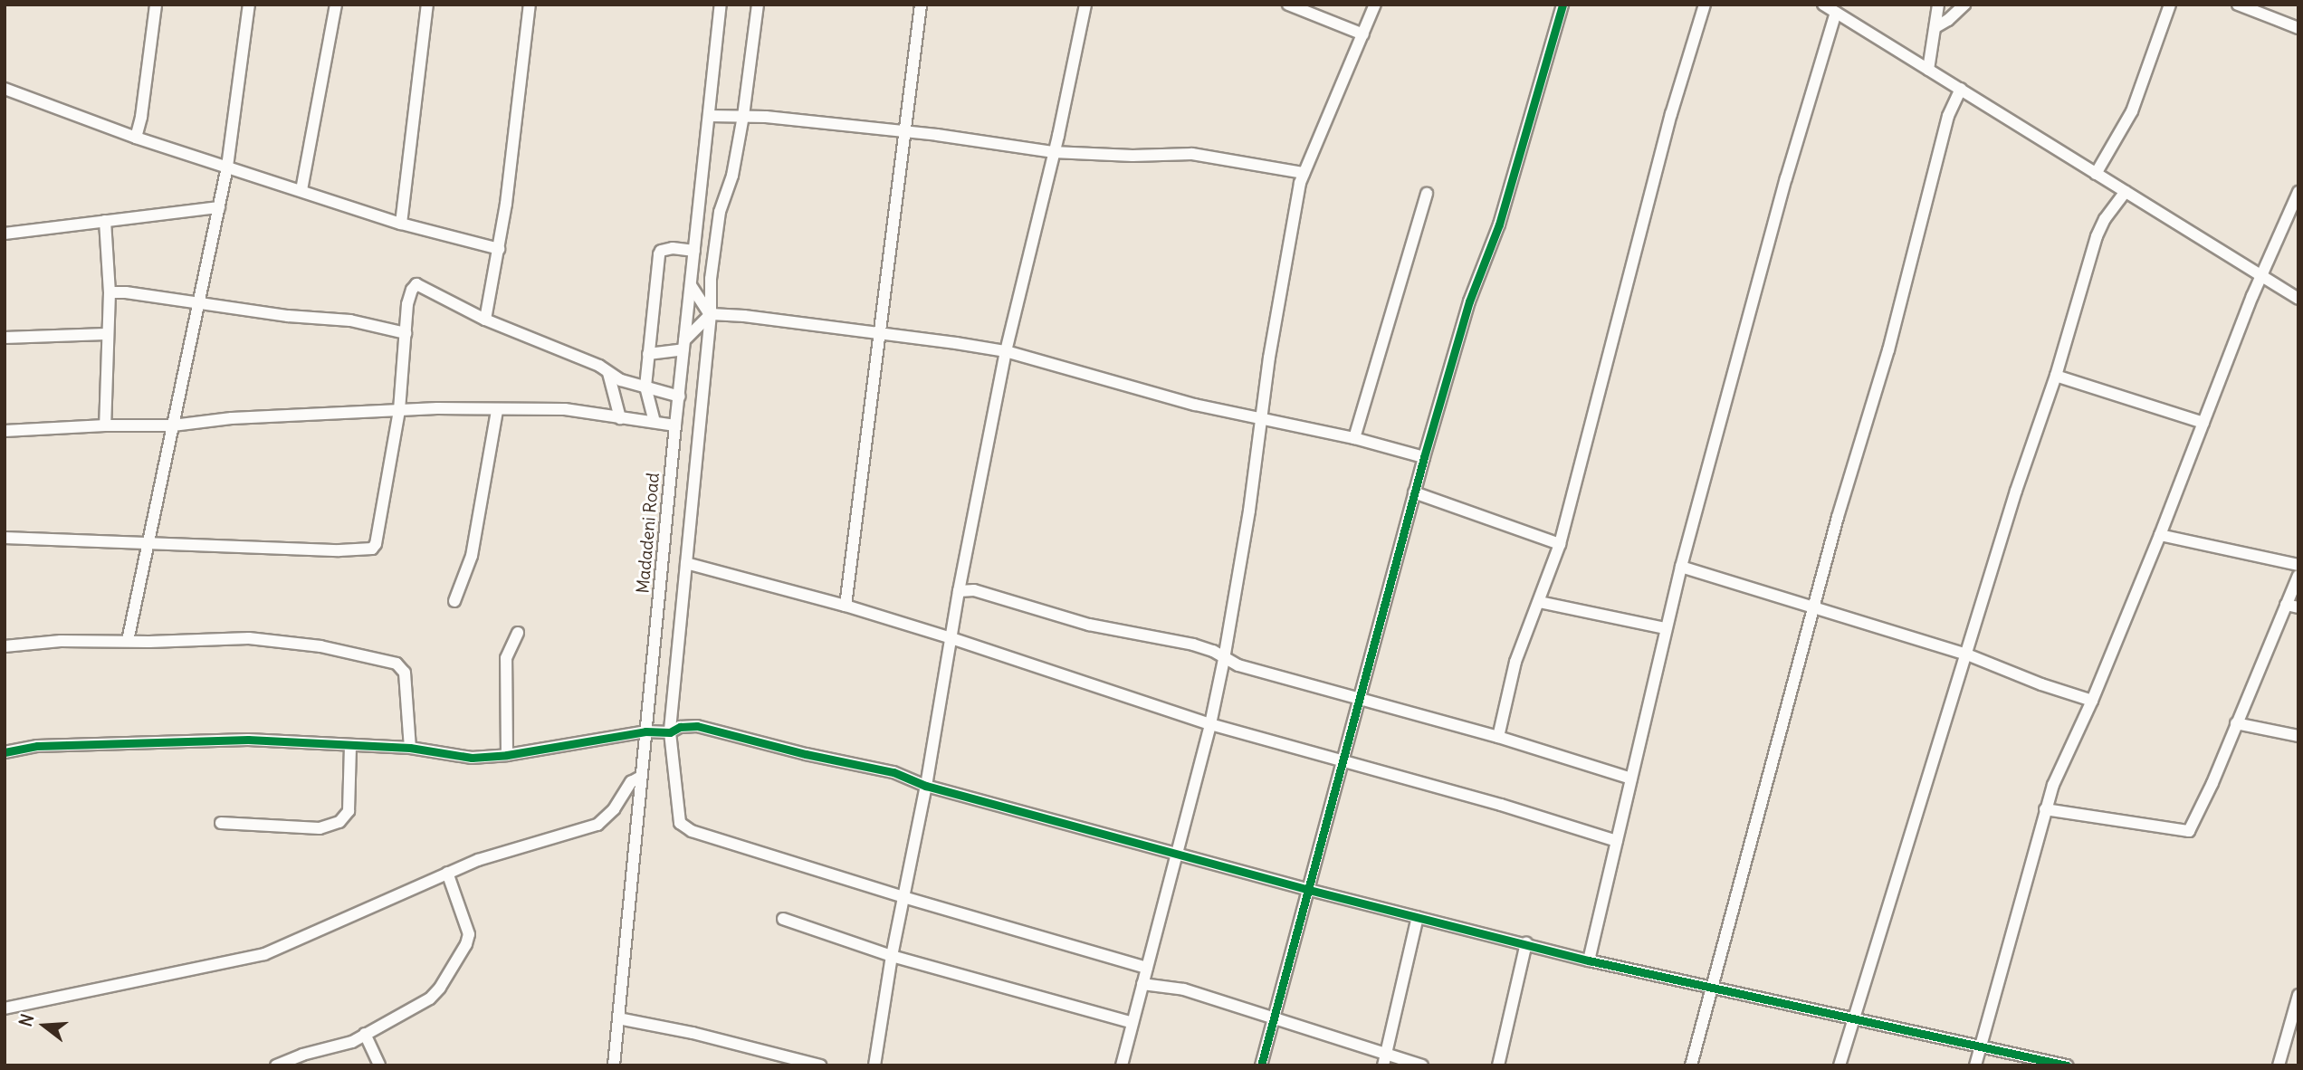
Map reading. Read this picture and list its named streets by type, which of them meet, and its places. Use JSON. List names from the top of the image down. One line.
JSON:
{"streets":{"street":["Madadeni Road"]},"north":"left"}
